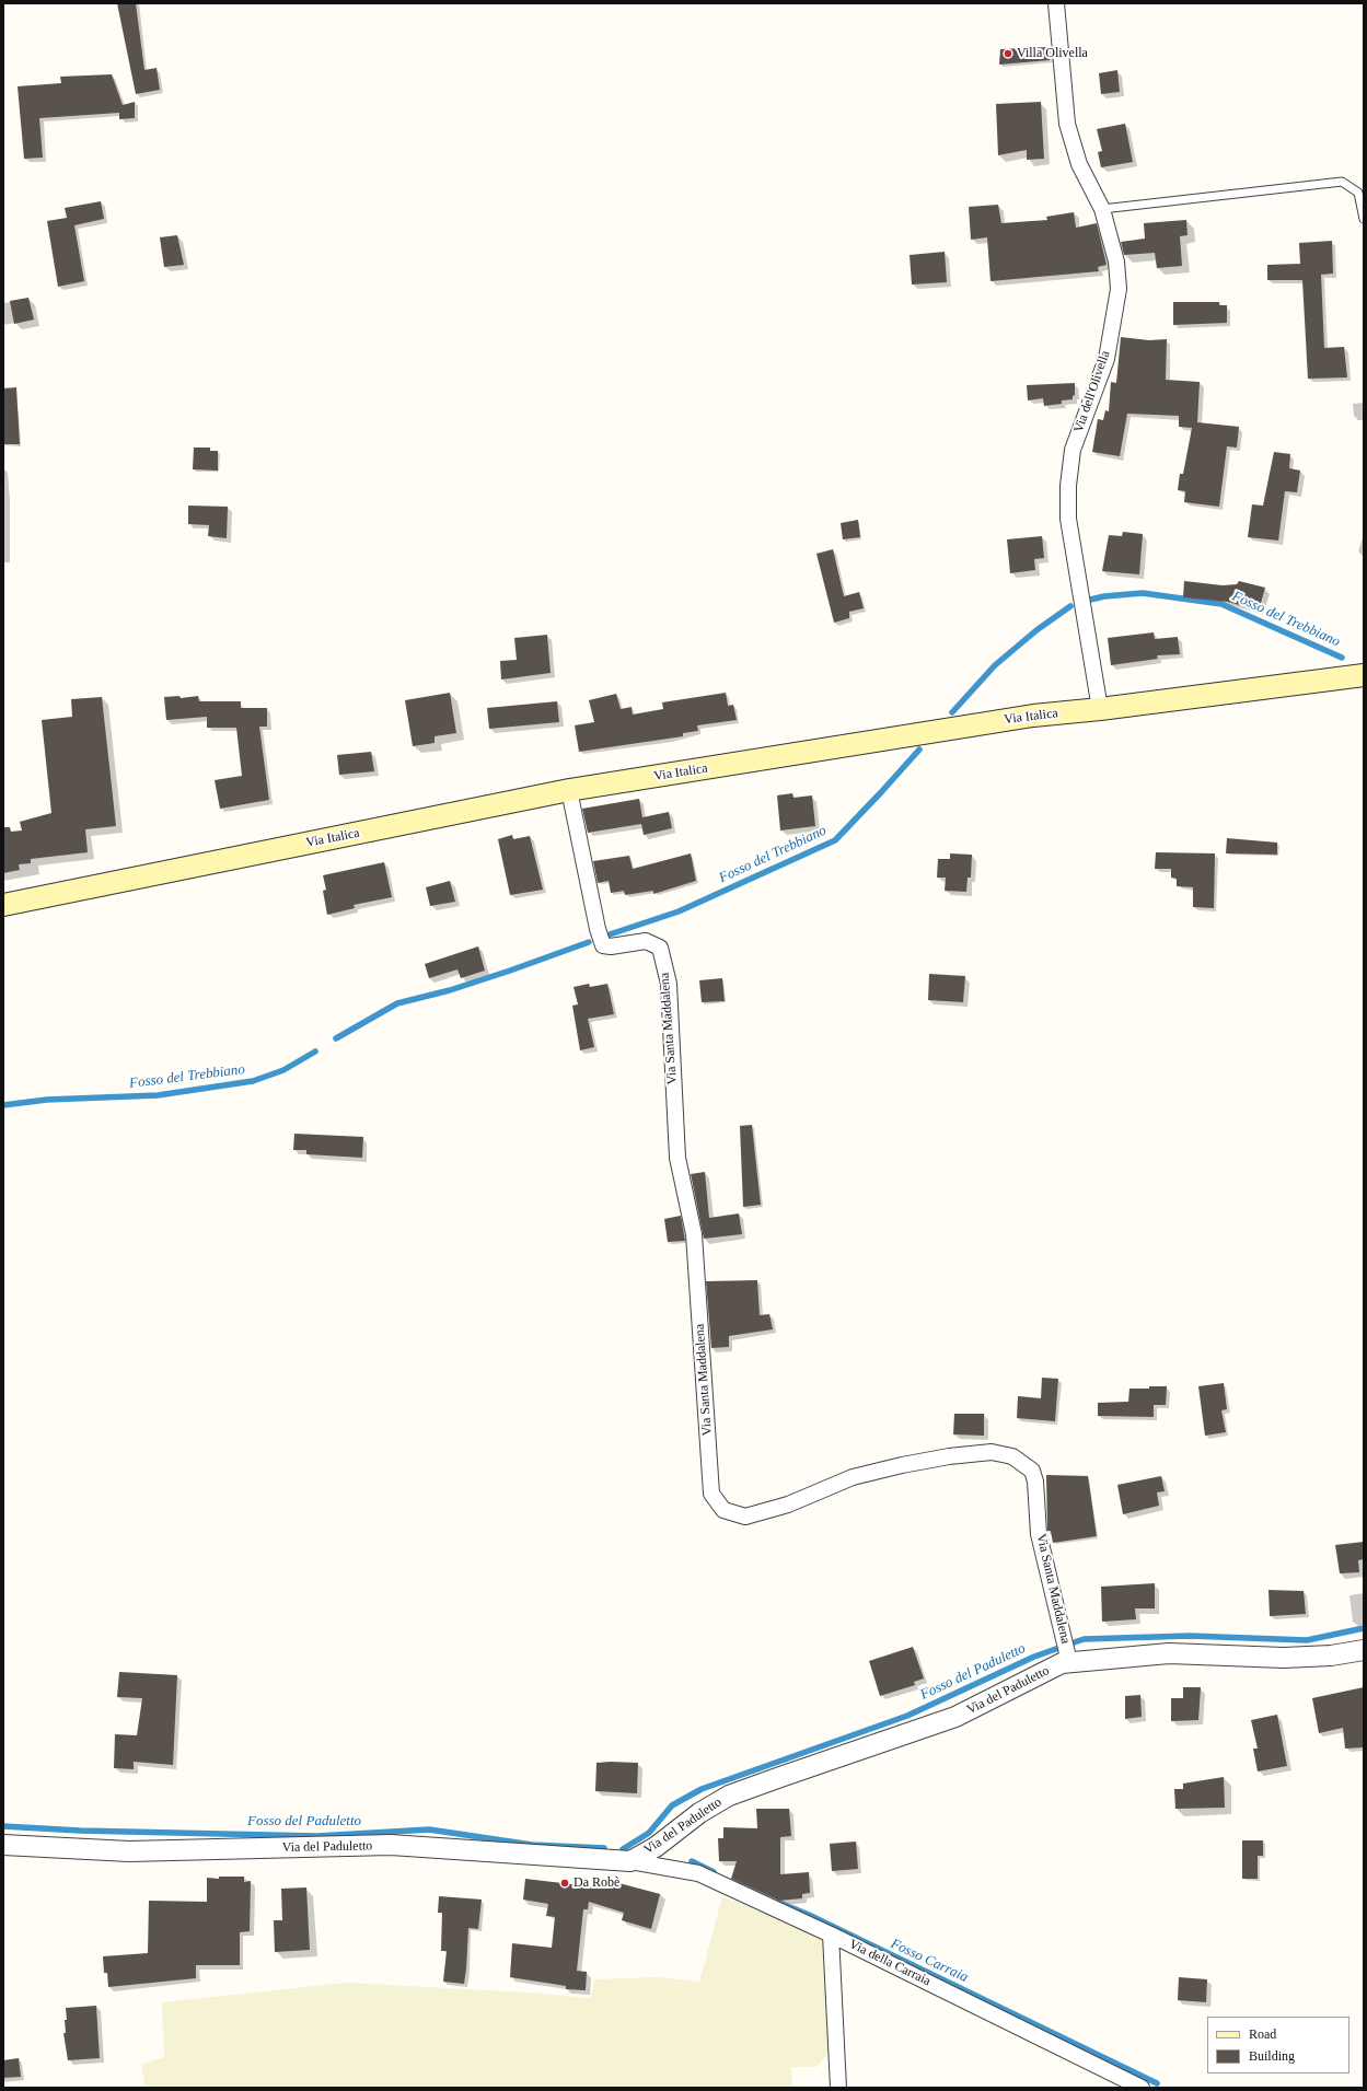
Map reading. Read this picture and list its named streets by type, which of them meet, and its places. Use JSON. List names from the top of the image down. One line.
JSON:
{"streets":{"main road":["Via Italica"],"street":["Via dell'Olivella","Via Santa Maddalena","Via del Paduletto","Via della Carraia"]},"crossings":[["Via dell'Olivella","Via Italica"],["Via Italica","Via Santa Maddalena"],["Via Santa Maddalena","Via del Paduletto"],["Via del Paduletto","Via della Carraia"]],"water":["Fosso del Trebbiano","Fosso del Paduletto","Fosso Carraia"],"places":["Villa Olivella","Da Robè"],"legend":["Road","Building"]}
